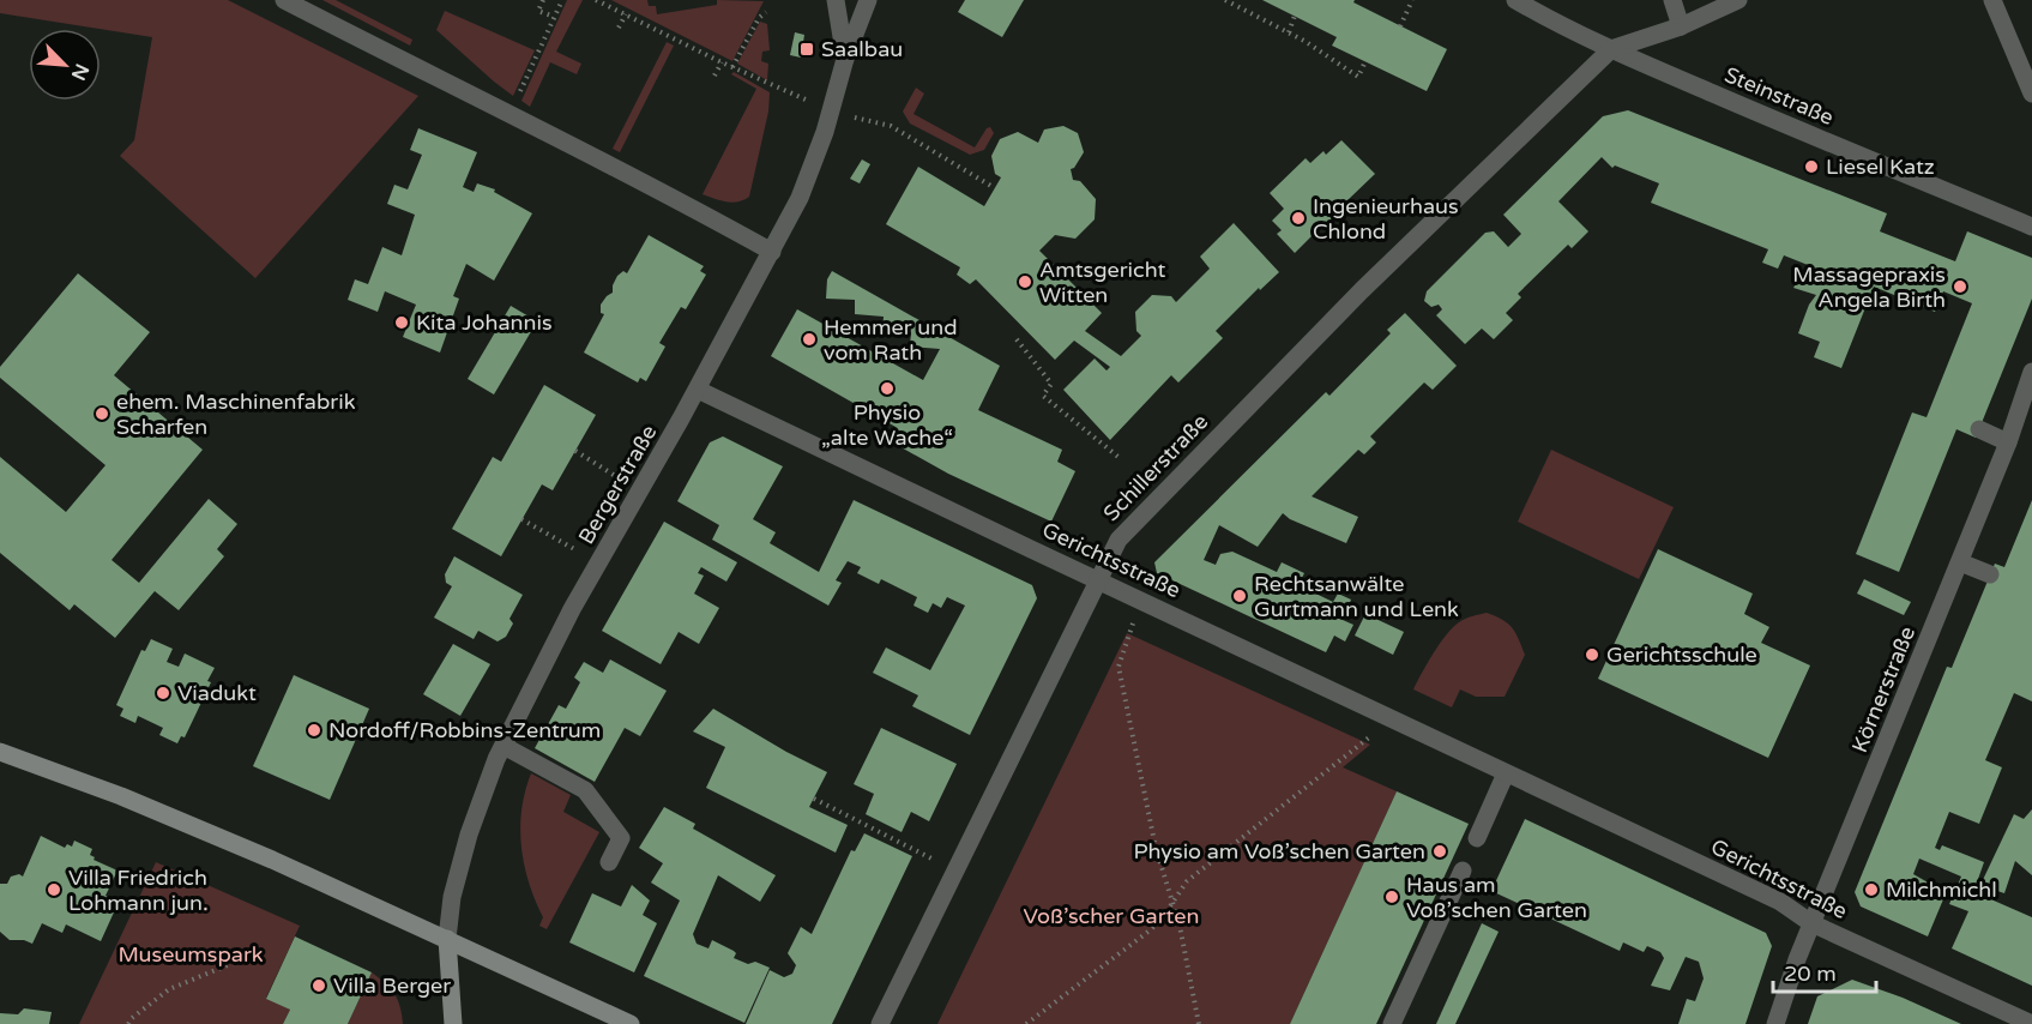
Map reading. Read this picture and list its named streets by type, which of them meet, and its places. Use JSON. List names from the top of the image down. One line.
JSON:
{"streets":{"street":["Steinstraße","Schillerstraße","Bergerstraße","Gerichtsstraße","Körnerstraße"]},"crossings":[["Steinstraße","Schillerstraße"],["Schillerstraße","Gerichtsstraße"],["Bergerstraße","Gerichtsstraße"],["Gerichtsstraße","Körnerstraße"]],"parks":["Voß’scher Garten","Museumspark"],"places":{"transit":["Saalbau"],"other":["Liesel Katz","Ingenieurhaus Chlond","Amtsgericht Witten","Massagepraxis Angela Birth","Kita Johannis","Hemmer und vom Rath","Physio „alte Wache“","ehem. Maschinenfabrik Scharfen","Rechtsanwälte Gurtmann und Lenk","Gerichtsschule","Viadukt","Nordoff/Robbins-Zentrum","Physio am Voß’schen Garten","Villa Friedrich Lohmann jun.","Milchmichl","Haus am Voß’schen Garten","Villa Berger"]},"scale_bar":"20 m","north":"bottom right"}
